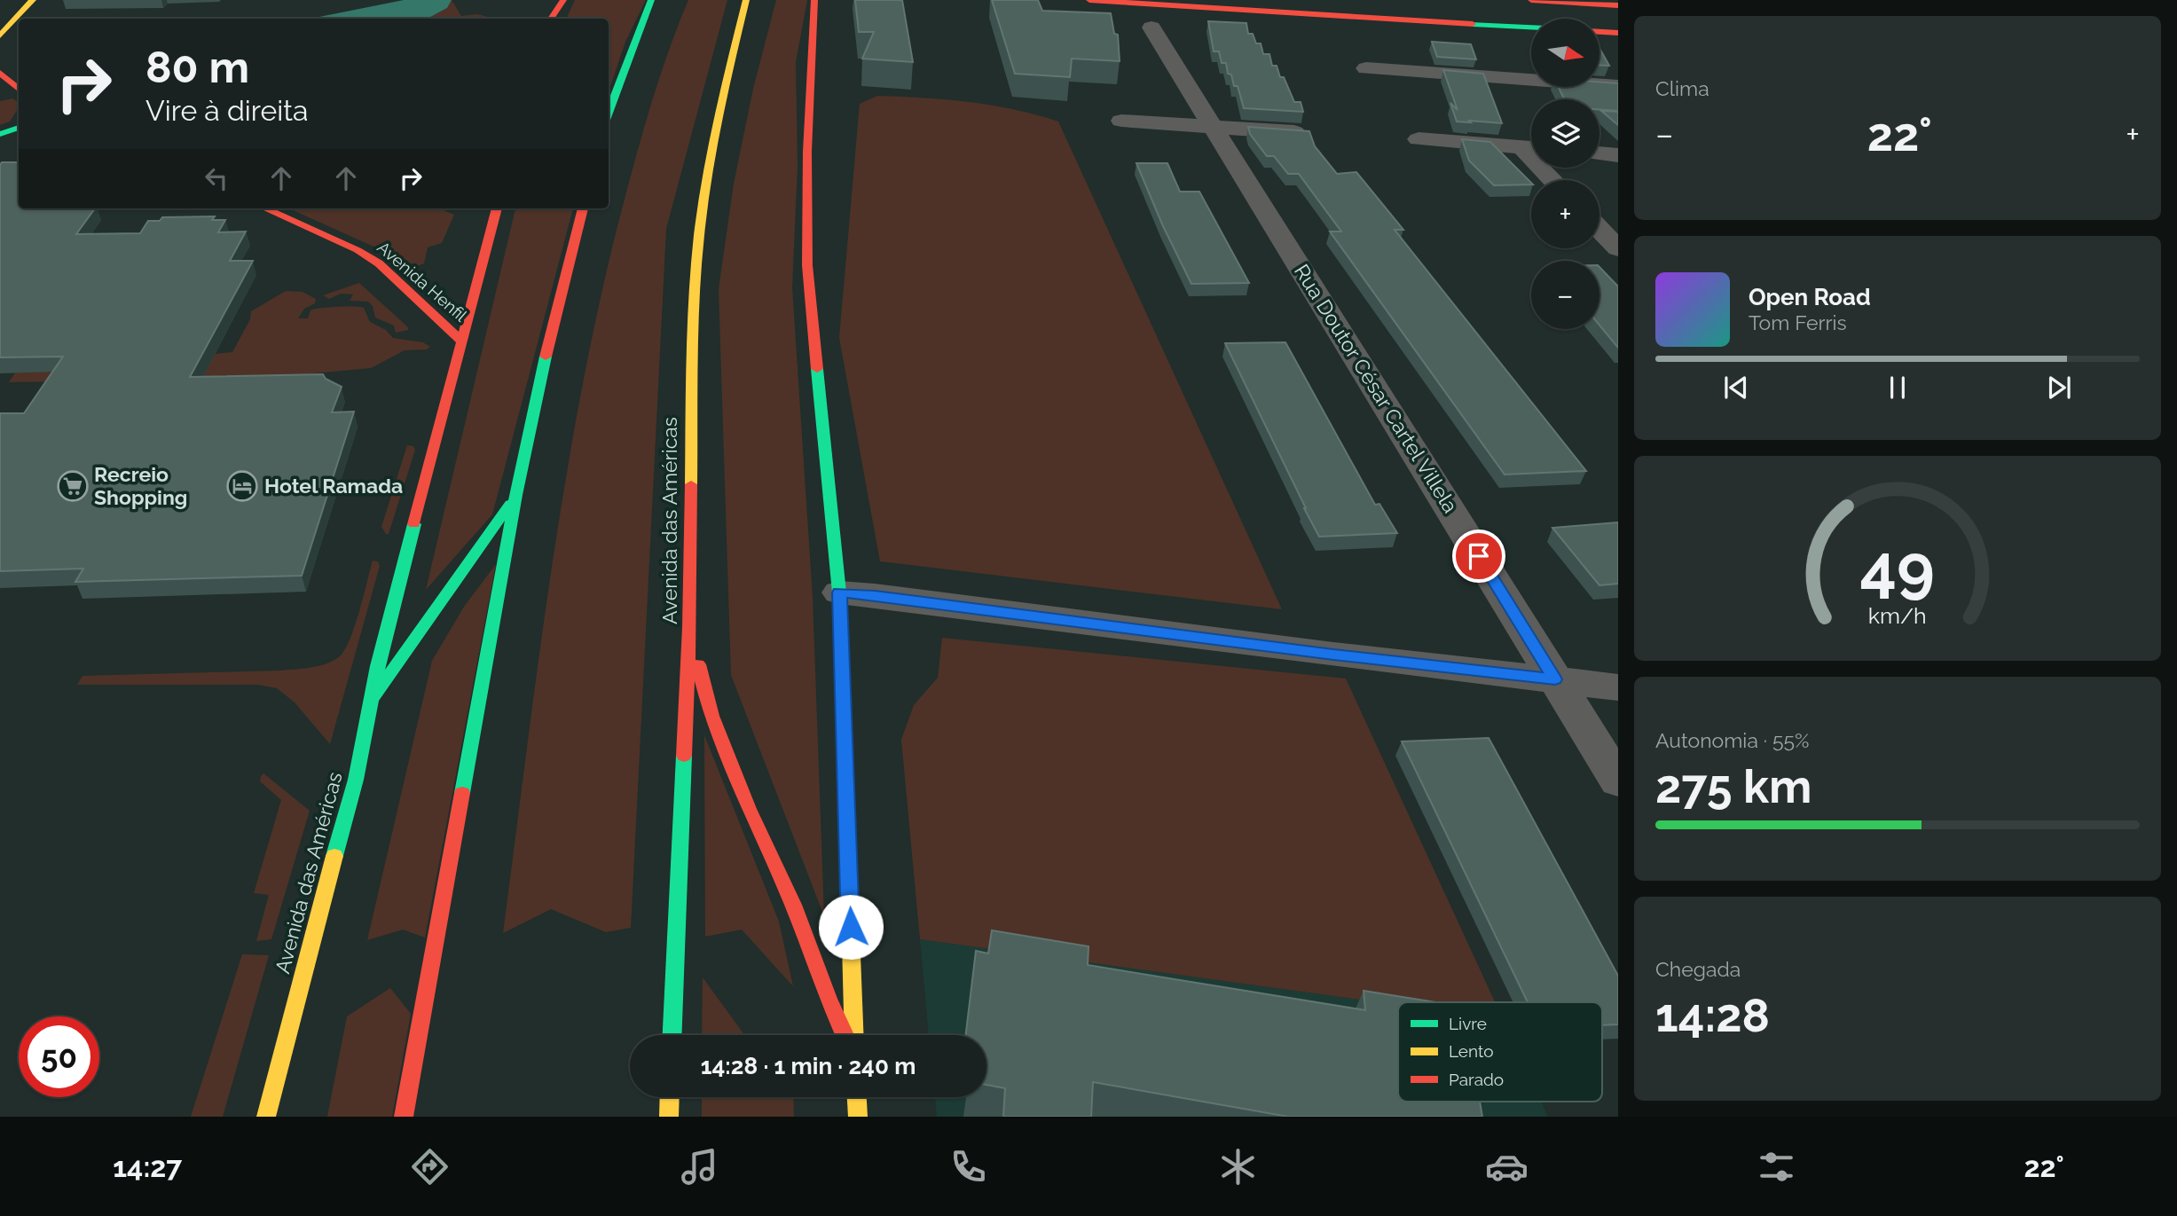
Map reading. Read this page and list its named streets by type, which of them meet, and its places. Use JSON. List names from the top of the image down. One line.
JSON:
{"streets":{"main road":["Avenida Henfil","Avenida das Américas"],"street":["Rua Doutor César Cartel Villela"]},"crossings":[["Avenida Henfil","Avenida das Américas"]],"places":{"supermarket":["Recreio Shopping"],"hotel":["Hotel Ramada"]},"legend":["Livre","Lento","Parado"],"north":"right","page":{"tile":["Clima",["Autonomia · 55%","275 km"],["Chegada","14:28"]],"map_buttons":["+","−"],"turn":["80 m","Vire à direita"],"heat":["−","22°","+"],"song":["Open Road","Tom Ferris"],"limit":"50","trip":"14:28 · 1 min · 240 m","tabs":["14:27","22°"],"gauge":["49","km/h"]}}
